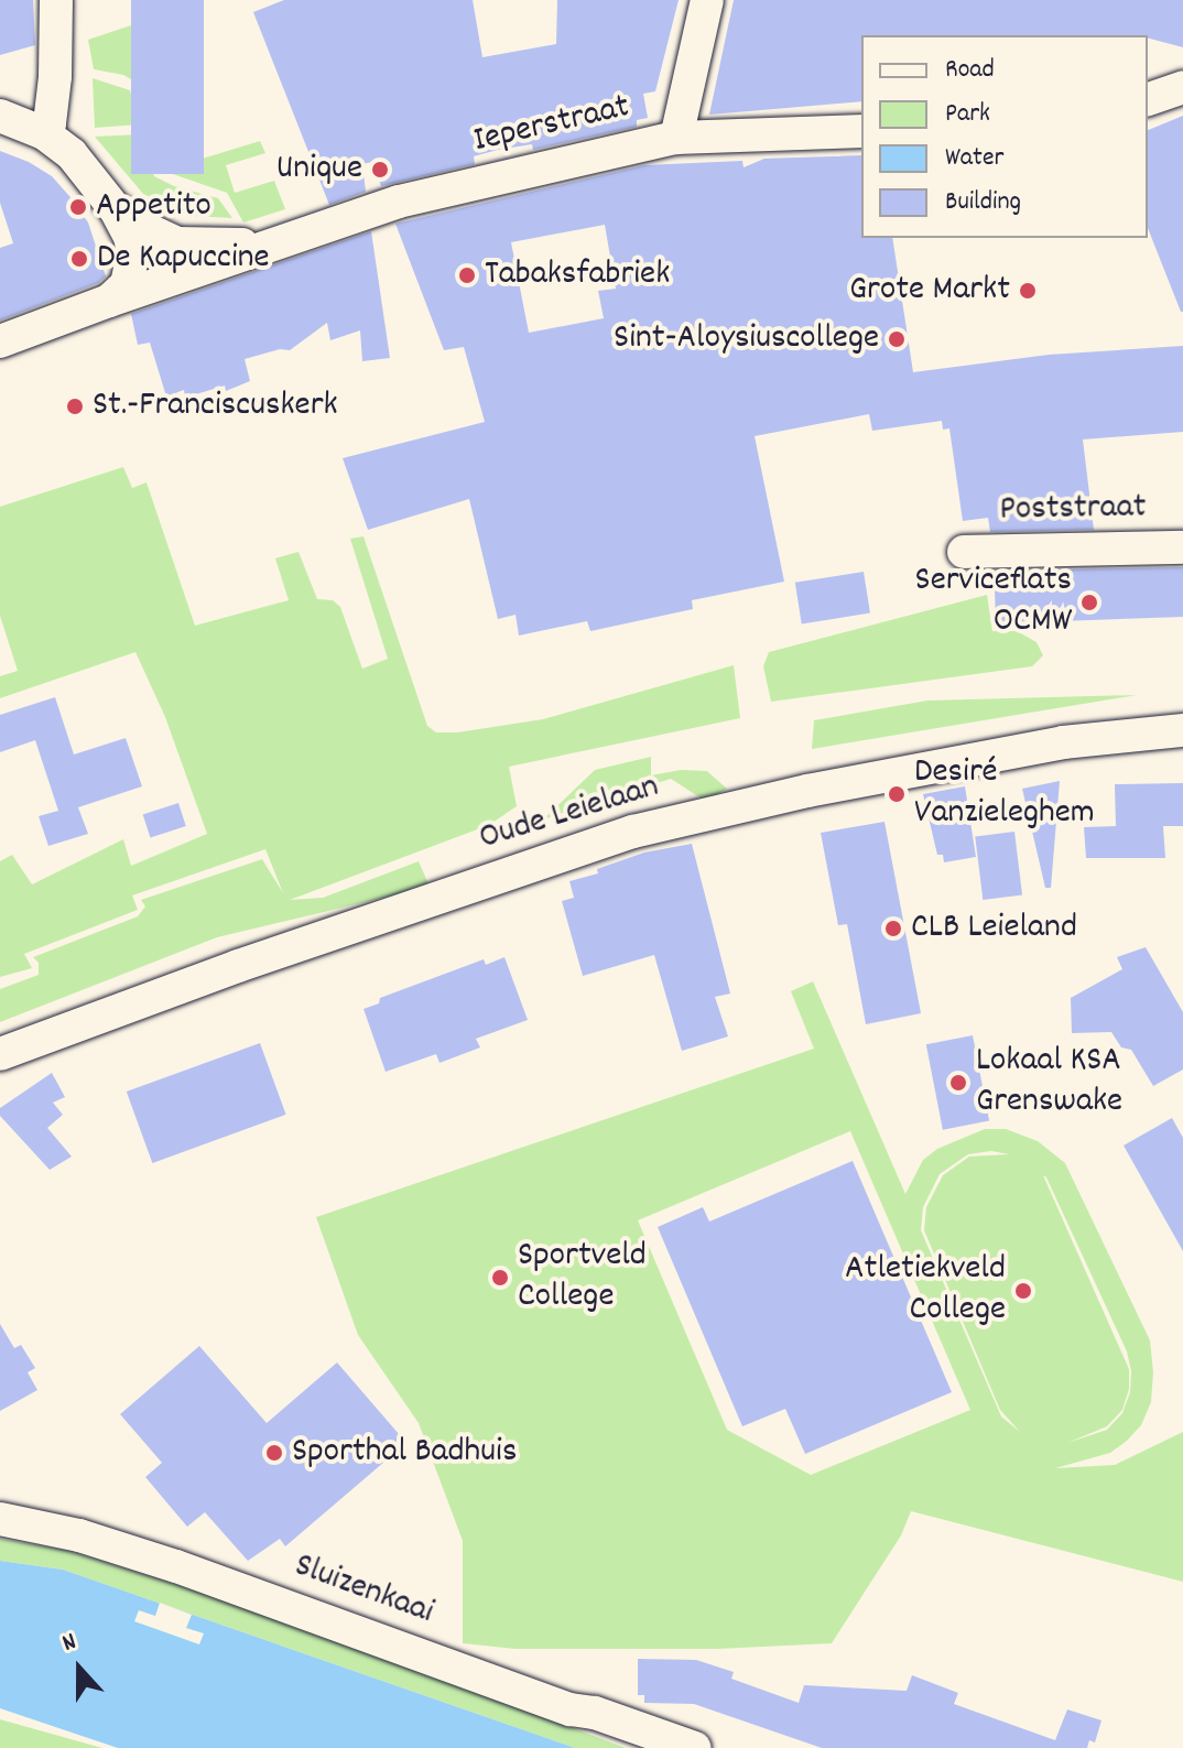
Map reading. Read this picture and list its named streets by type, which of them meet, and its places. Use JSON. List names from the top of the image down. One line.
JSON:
{"streets":{"street":["Ieperstraat","Poststraat","Oude Leielaan","Sluizenkaai"]},"places":["Unique","Appetito","De Kapuccine","Tabaksfabriek","Grote Markt","Sint-Aloysiuscollege","St.-Franciscuskerk","Serviceflats OCMW","Desiré Vanzieleghem","CLB Leieland","Lokaal KSA Grenswake","Sportveld College","Atletiekveld College","Sporthal Badhuis"],"legend":["Road","Park","Water","Building"],"north":"top"}
